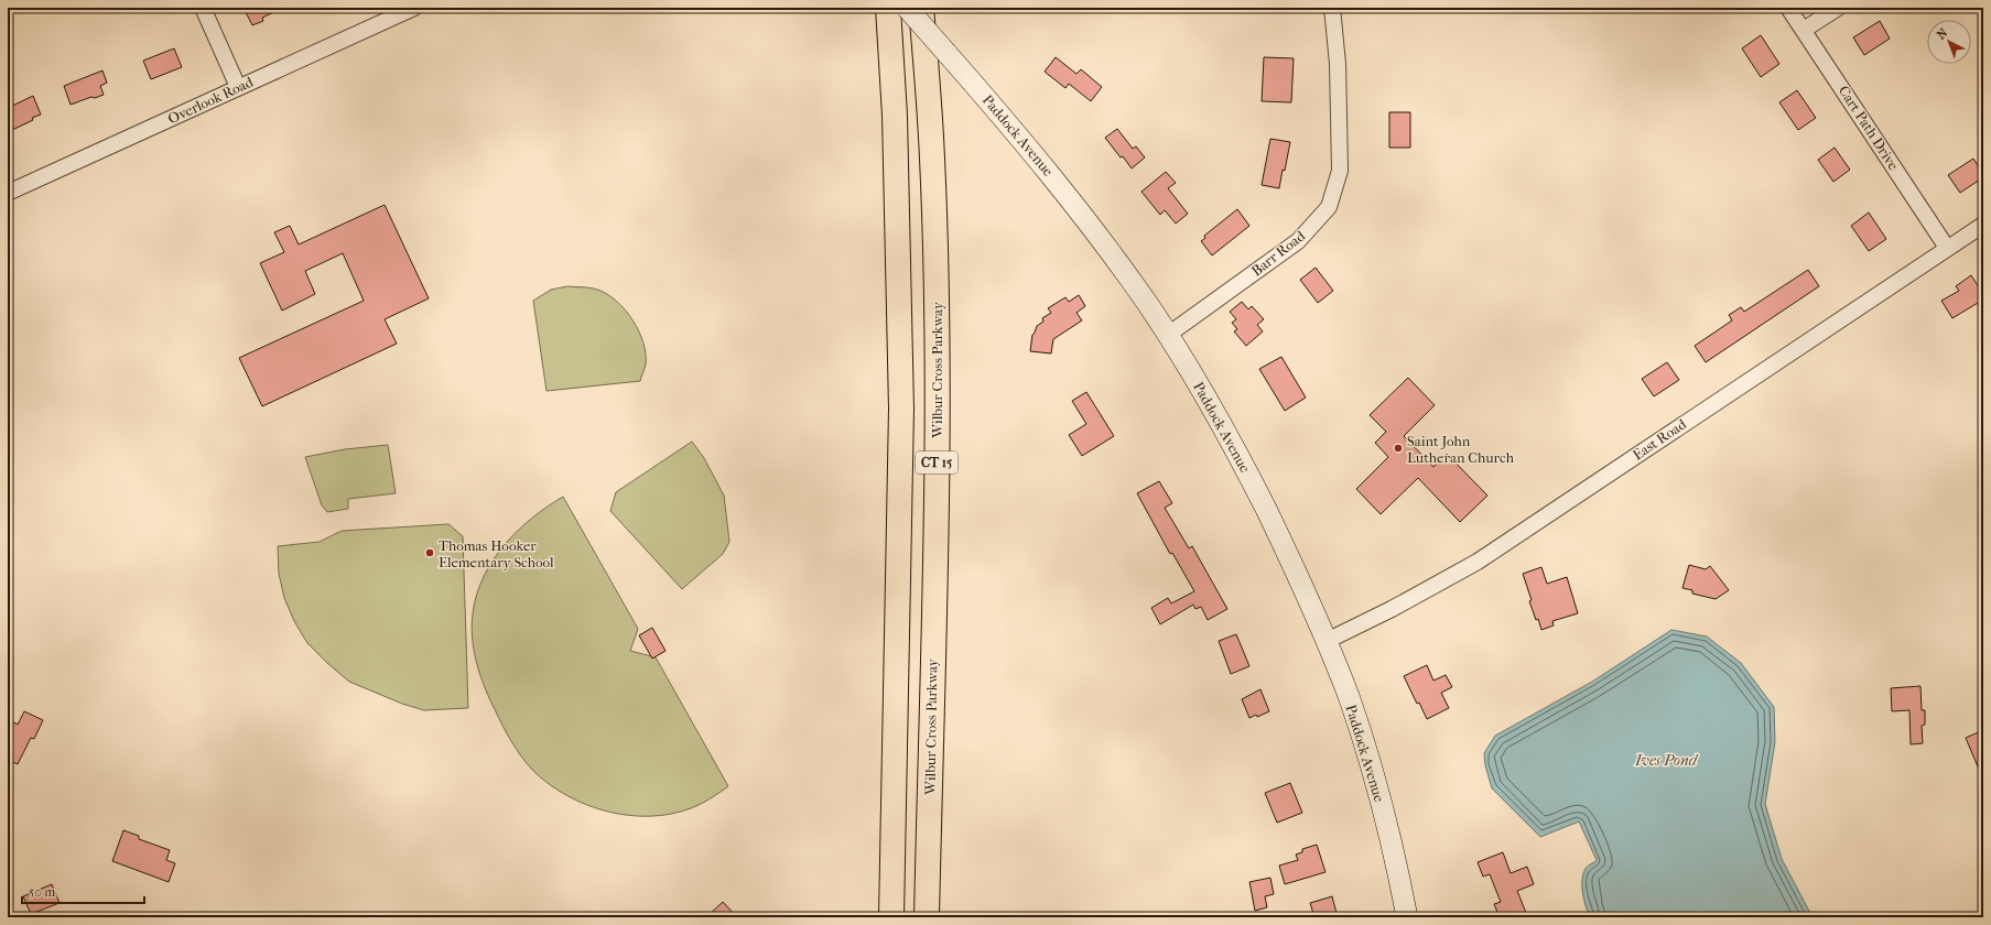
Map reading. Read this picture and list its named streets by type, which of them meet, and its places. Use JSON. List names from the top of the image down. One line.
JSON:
{"streets":{"highway":["Wilbur Cross Parkway","CT 15"],"main road":["Paddock Avenue"],"street":["Overlook Road","Cart Path Drive","Barr Road","East Road"]},"crossings":[["Cart Path Drive","East Road"],["Paddock Avenue","Barr Road"],["Paddock Avenue","East Road"]],"water":["Ives Pond"],"places":["Saint John Lutheran Church","Thomas Hooker Elementary School"],"scale_bar":"50 m","north":"top left"}
